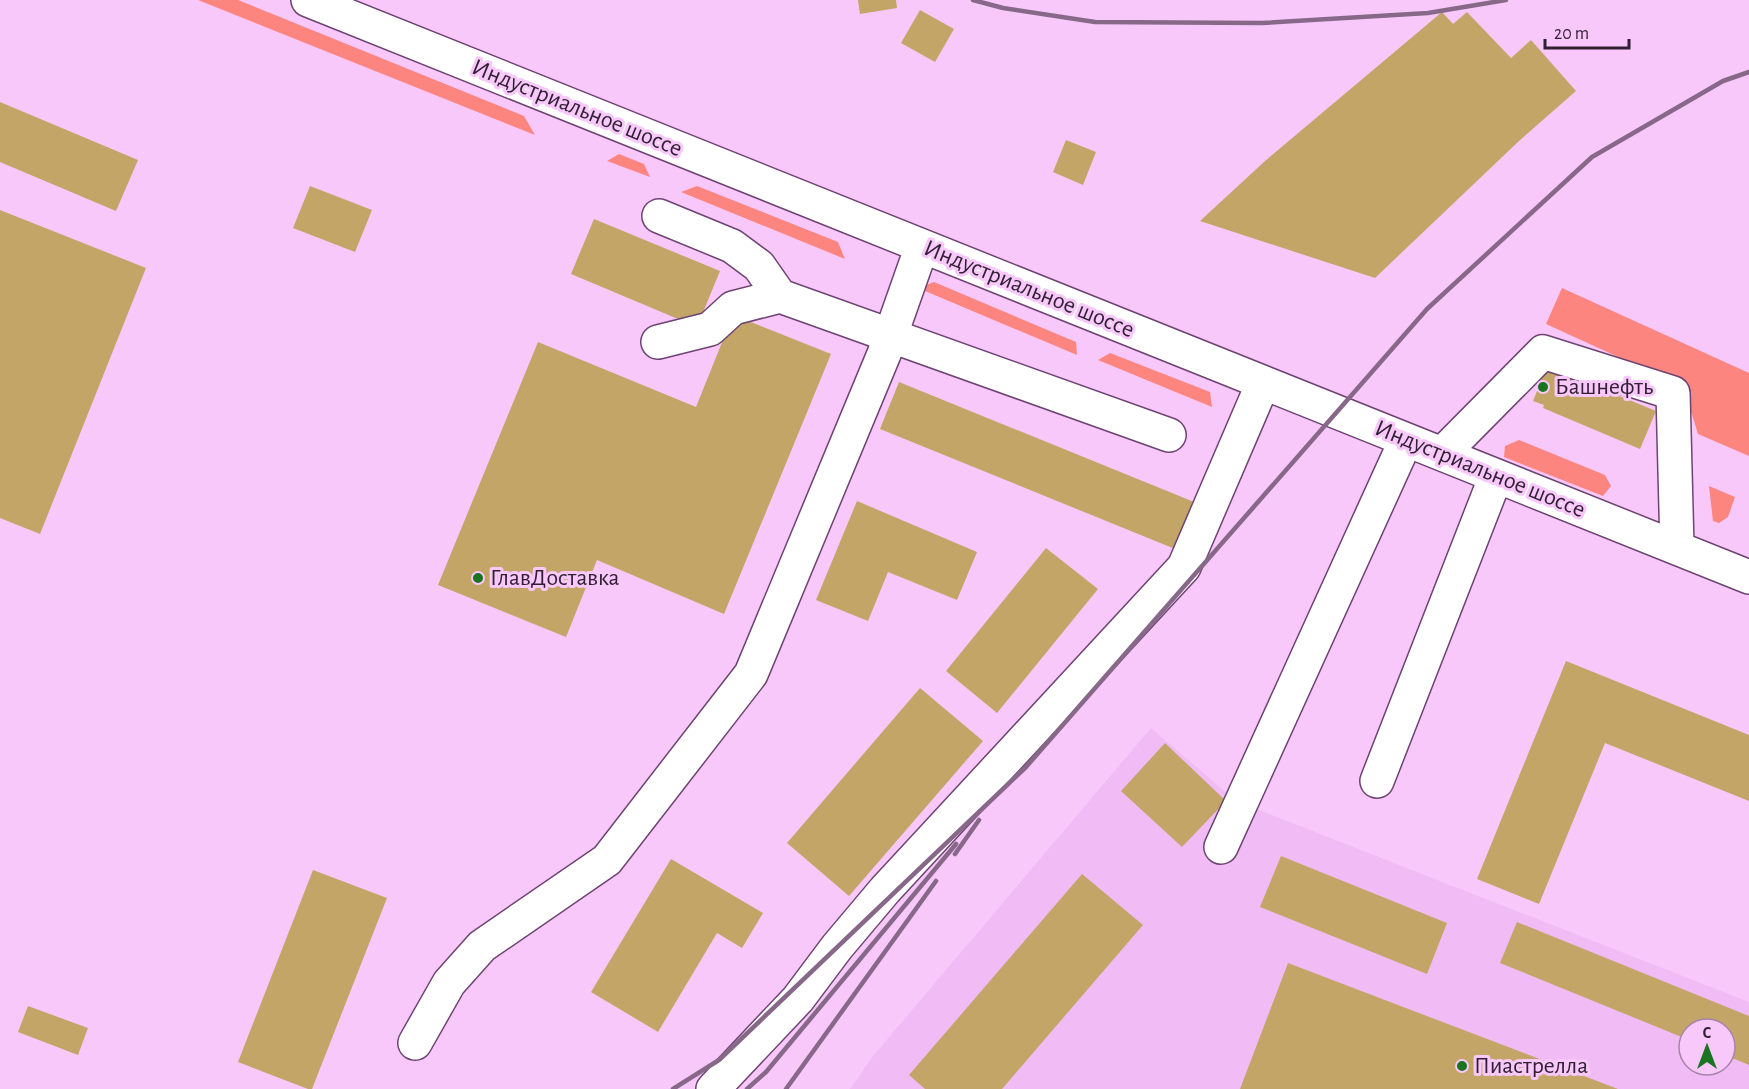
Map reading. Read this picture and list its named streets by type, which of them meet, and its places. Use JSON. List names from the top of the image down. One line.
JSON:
{"streets":{"street":["Индустриальное шоссе"]},"places":["Башнефть","ГлавДоставка","Пиастрелла"],"scale_bar":"20 m","north":"top"}
